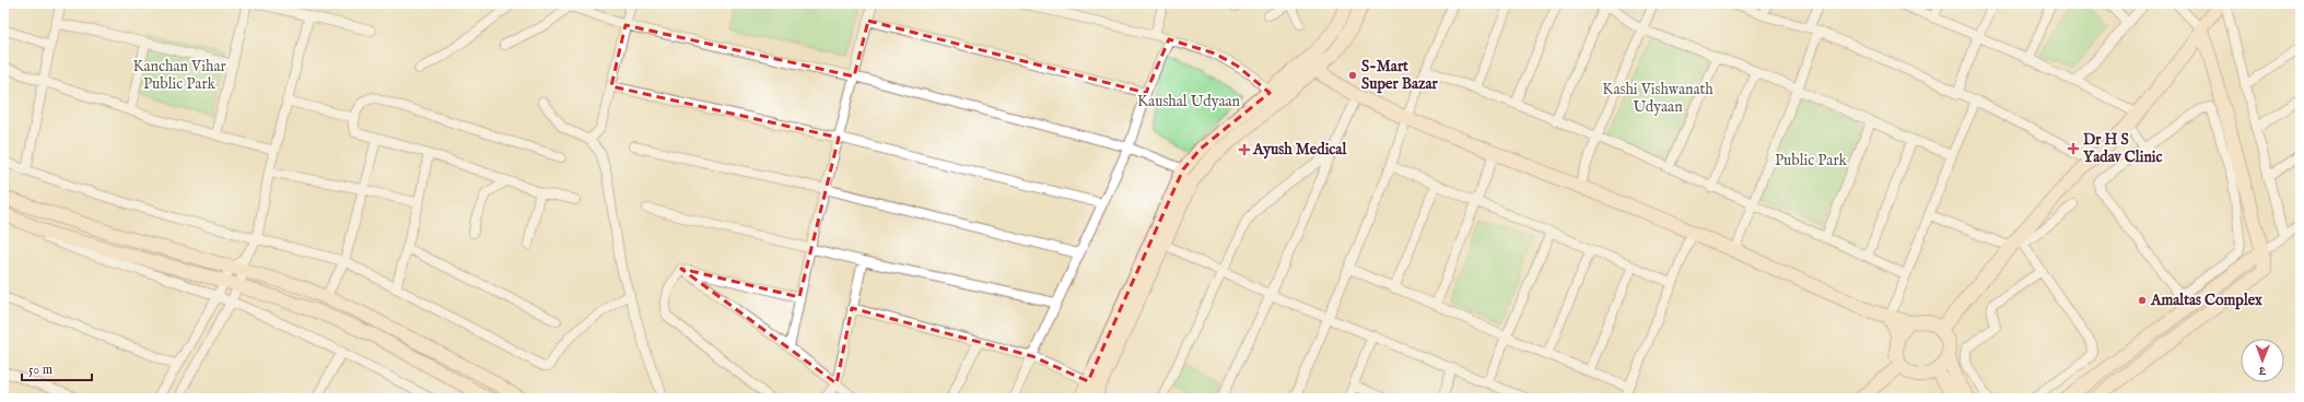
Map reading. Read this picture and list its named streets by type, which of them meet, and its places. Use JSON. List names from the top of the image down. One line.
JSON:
{"parks":["Kanchan Vihar Public Park","Kashi Vishwanath Udyaan","Kaushal Udyaan","Public Park"],"places":{"other":["S-Mart Super Bazar","Amaltas Complex"],"health":["Dr H S Yadav Clinic","Ayush Medical"]},"scale_bar":"50 m","north":"bottom"}
